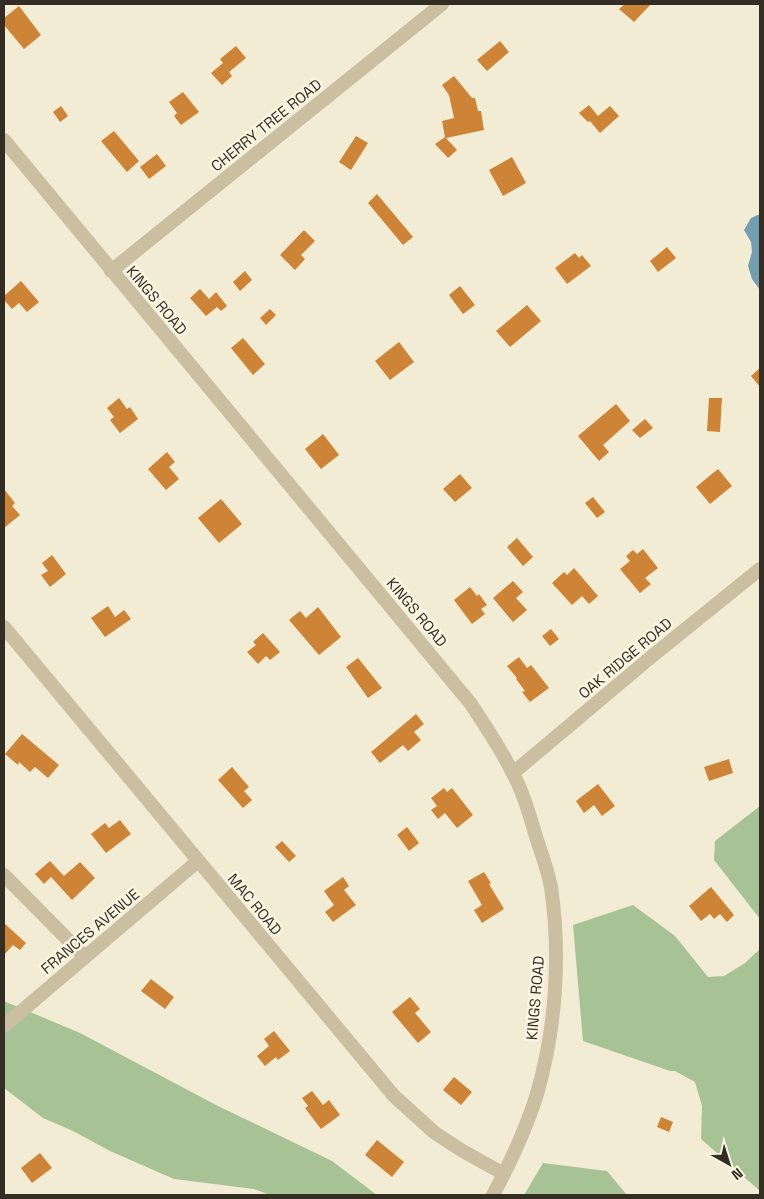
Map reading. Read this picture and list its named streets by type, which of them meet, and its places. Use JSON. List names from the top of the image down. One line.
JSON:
{"streets":{"street":["CHERRY TREE ROAD","KINGS ROAD","OAK RIDGE ROAD","MAC ROAD","FRANCES AVENUE"]},"crossings":[["CHERRY TREE ROAD","KINGS ROAD"],["KINGS ROAD","OAK RIDGE ROAD"],["KINGS ROAD","MAC ROAD"],["MAC ROAD","FRANCES AVENUE"]],"north":"bottom right"}
